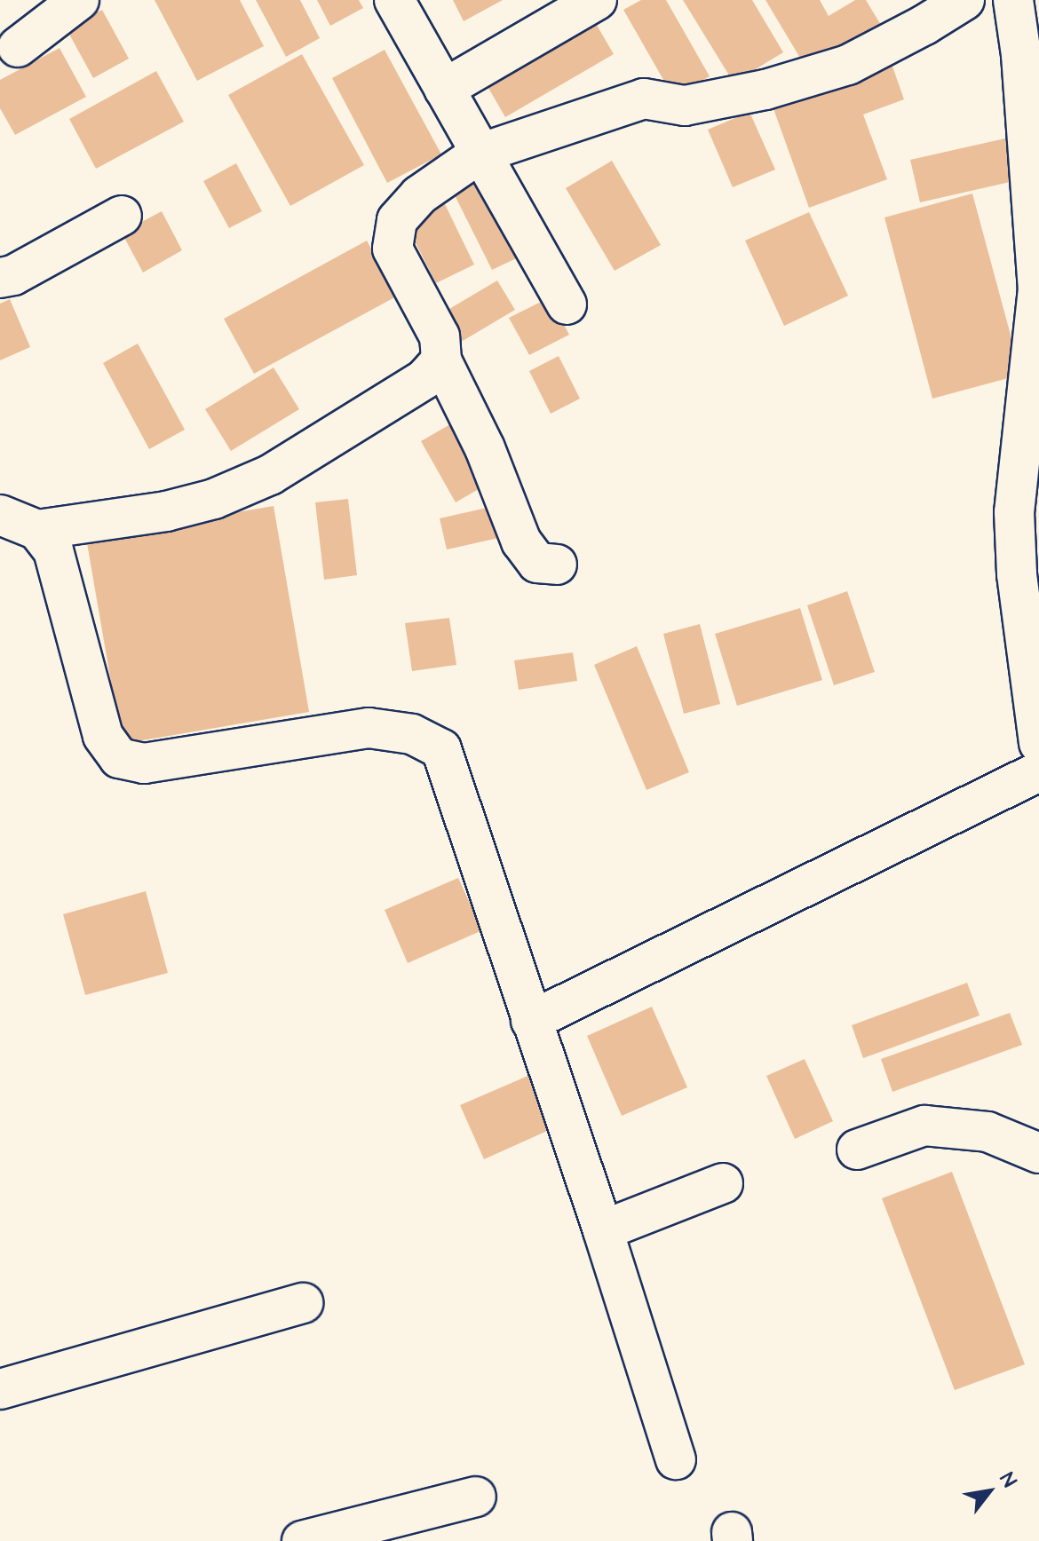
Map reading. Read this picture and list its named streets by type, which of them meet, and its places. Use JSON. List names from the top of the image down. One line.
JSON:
{"north":"top right"}
